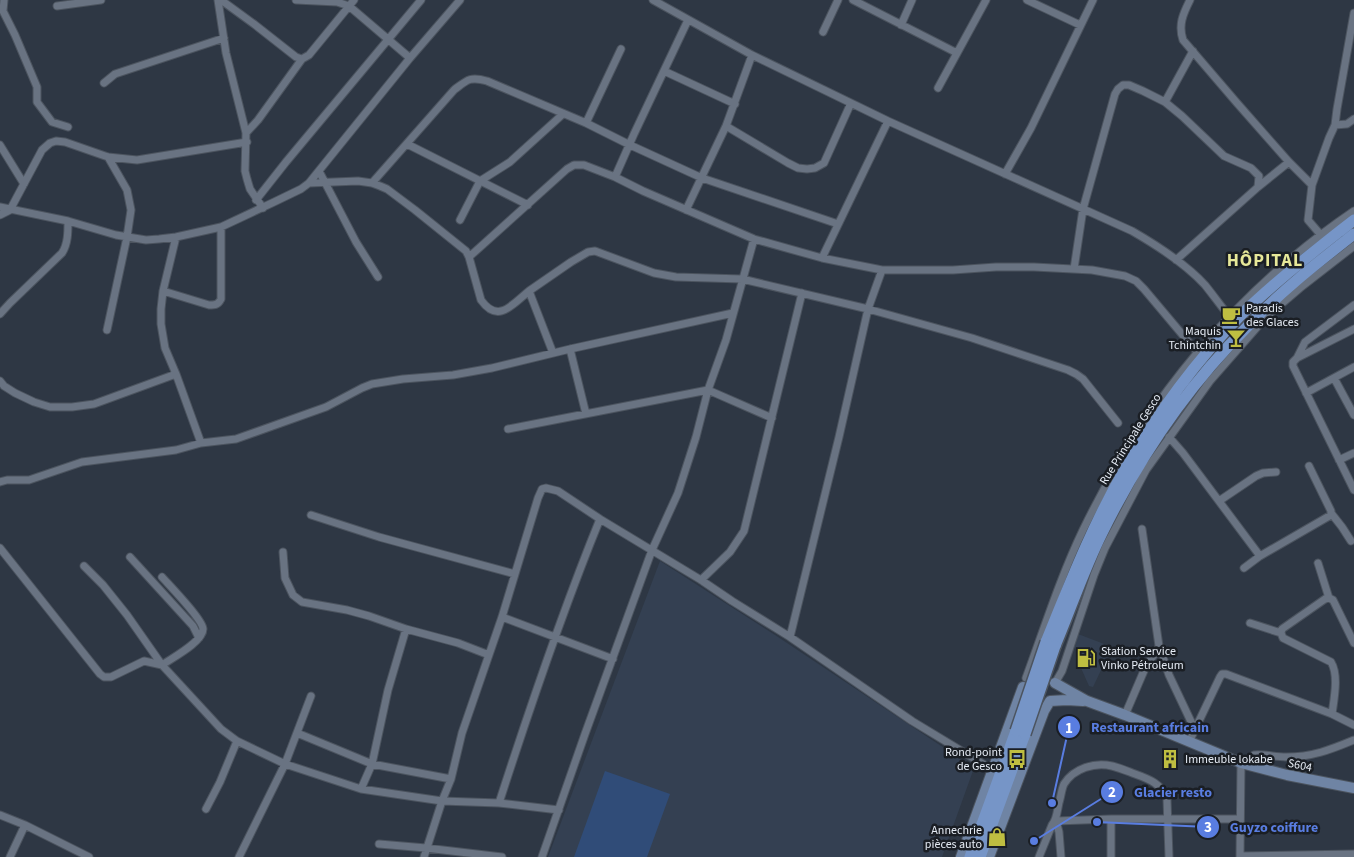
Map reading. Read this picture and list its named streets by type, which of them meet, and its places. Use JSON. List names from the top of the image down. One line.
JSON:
{"streets":{"main road":["Rue Principale Gesco"],"street":["S604"]},"districts":["HÔPITAL"],"places":{"cafe":["Paradis des Glaces"],"bar":["Maquis Tchintchin"],"fuel station":["Station Service Vinko Pétroleum"],"bus stop":["Rond-point de Gesco"],"building":["Immeuble lokabe"],"other":["Restaurant africain","Guyzo coiffure","Glacier resto"],"shop":["Annechrie pièces auto"]}}
